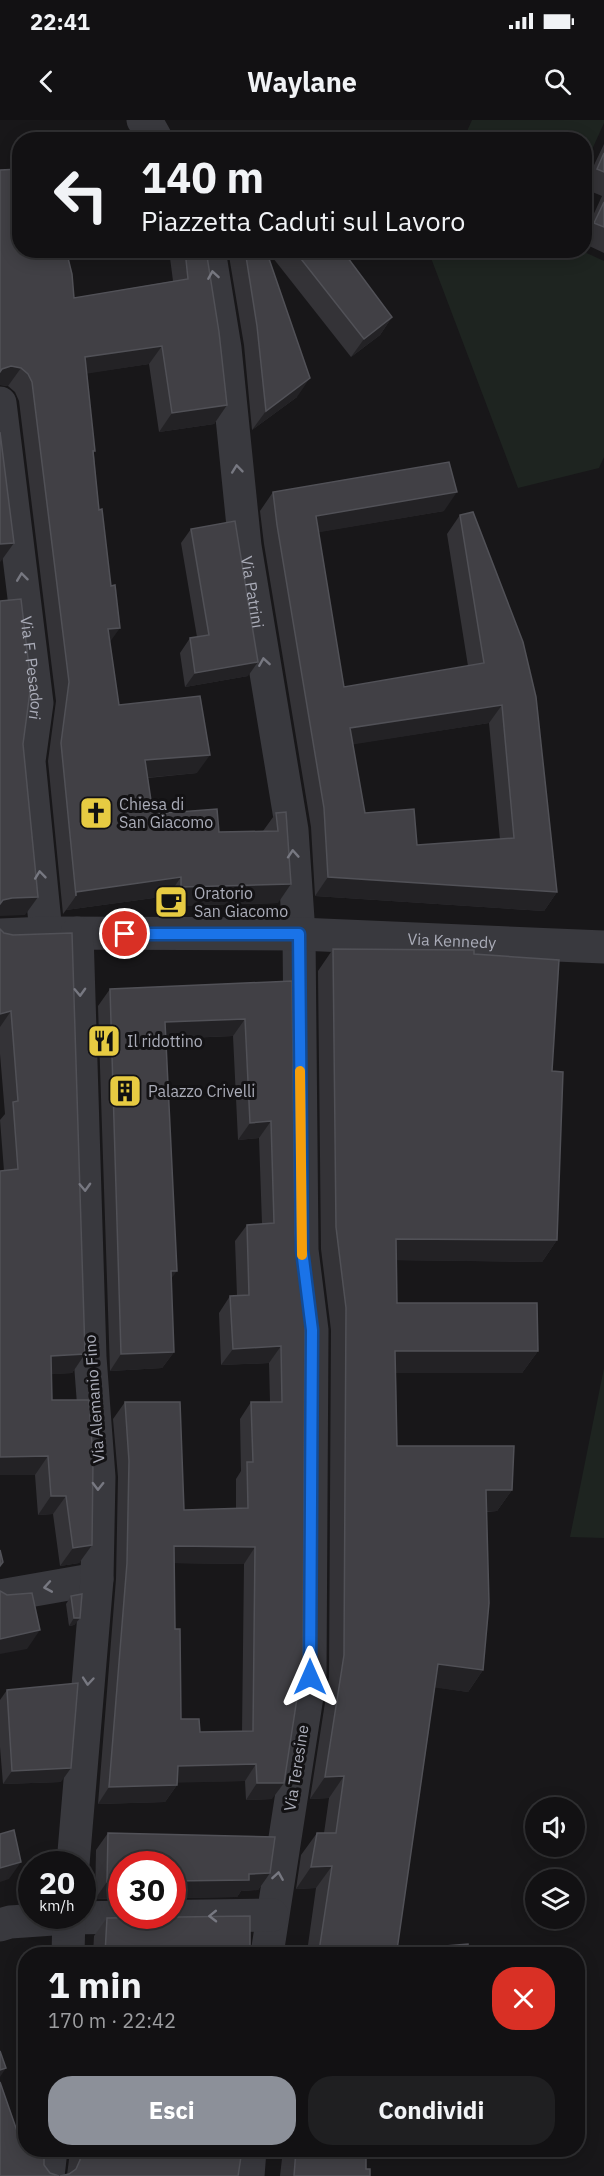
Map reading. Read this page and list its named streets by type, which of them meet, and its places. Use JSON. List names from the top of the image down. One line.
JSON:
{"streets":{"street":["Via Patrini","Via F. Pesadori","Via Kennedy","Via Alemanio Fino","Via Teresine"]},"crossings":[["Via Patrini","Via Kennedy"],["Via Patrini","Via Teresine"],["Via F. Pesadori","Via Kennedy"],["Via F. Pesadori","Via Alemanio Fino"],["Via Kennedy","Via Alemanio Fino"],["Via Kennedy","Via Teresine"]],"one_way":["Via Patrini","Via F. Pesadori","Via Alemanio Fino","Via Teresine"],"places":{"church":["Chiesa di San Giacomo"],"cafe":["Oratorio San Giacomo"],"restaurant":["Il ridottino"],"building":["Palazzo Crivelli"]},"page":{"status":"22:41","header":"Waylane","turn":["140 m","Piazzetta Caduti sul Lavoro"],"speed":"20 km/h","limit":"30","heading":["1 min","170 m · 22:42"],"buttons":["Esci","Condividi"]}}
